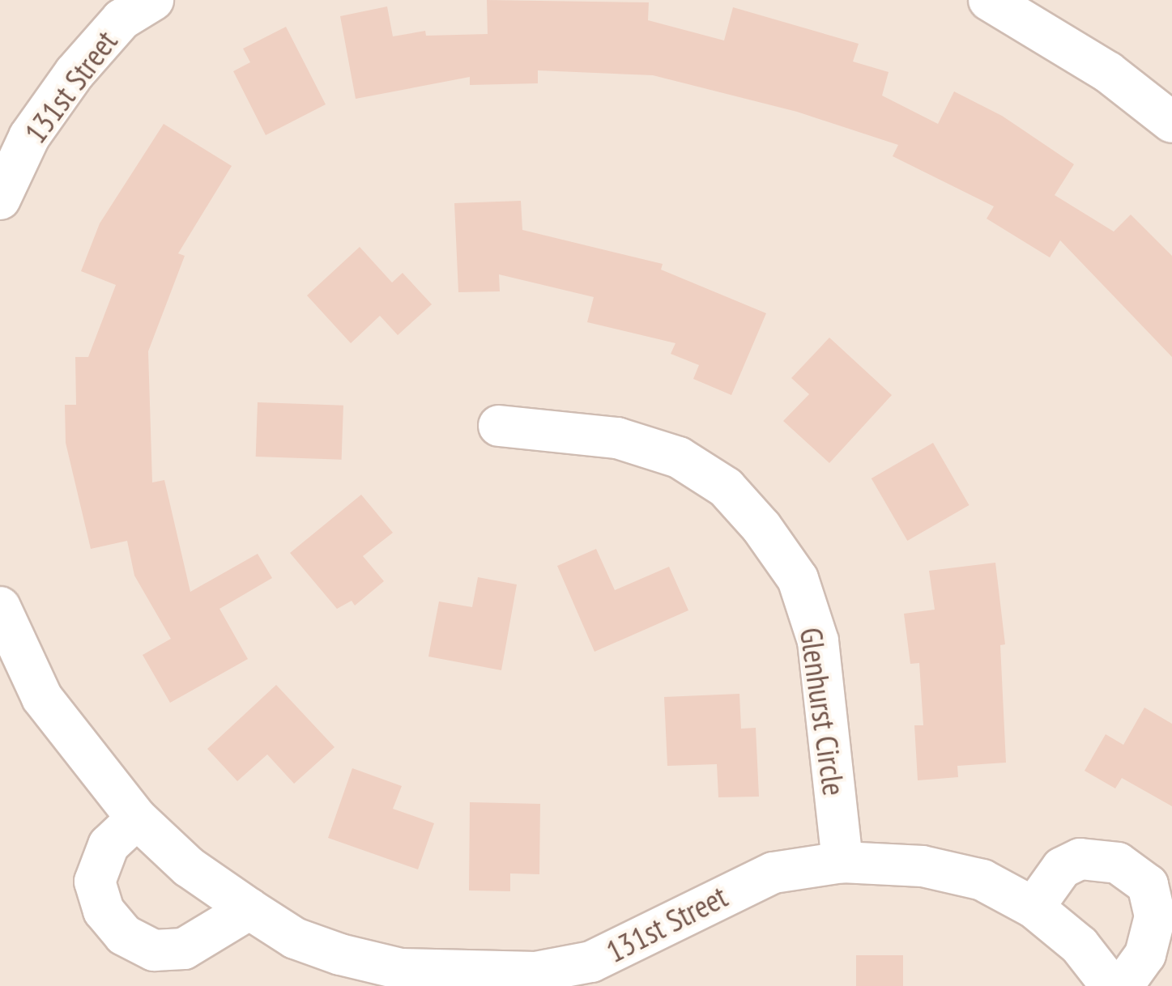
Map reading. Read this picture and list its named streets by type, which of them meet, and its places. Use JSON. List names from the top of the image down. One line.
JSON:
{"streets":{"street":["131st Street","Glenhurst Circle"]},"crossings":[["131st Street","Glenhurst Circle"]]}
